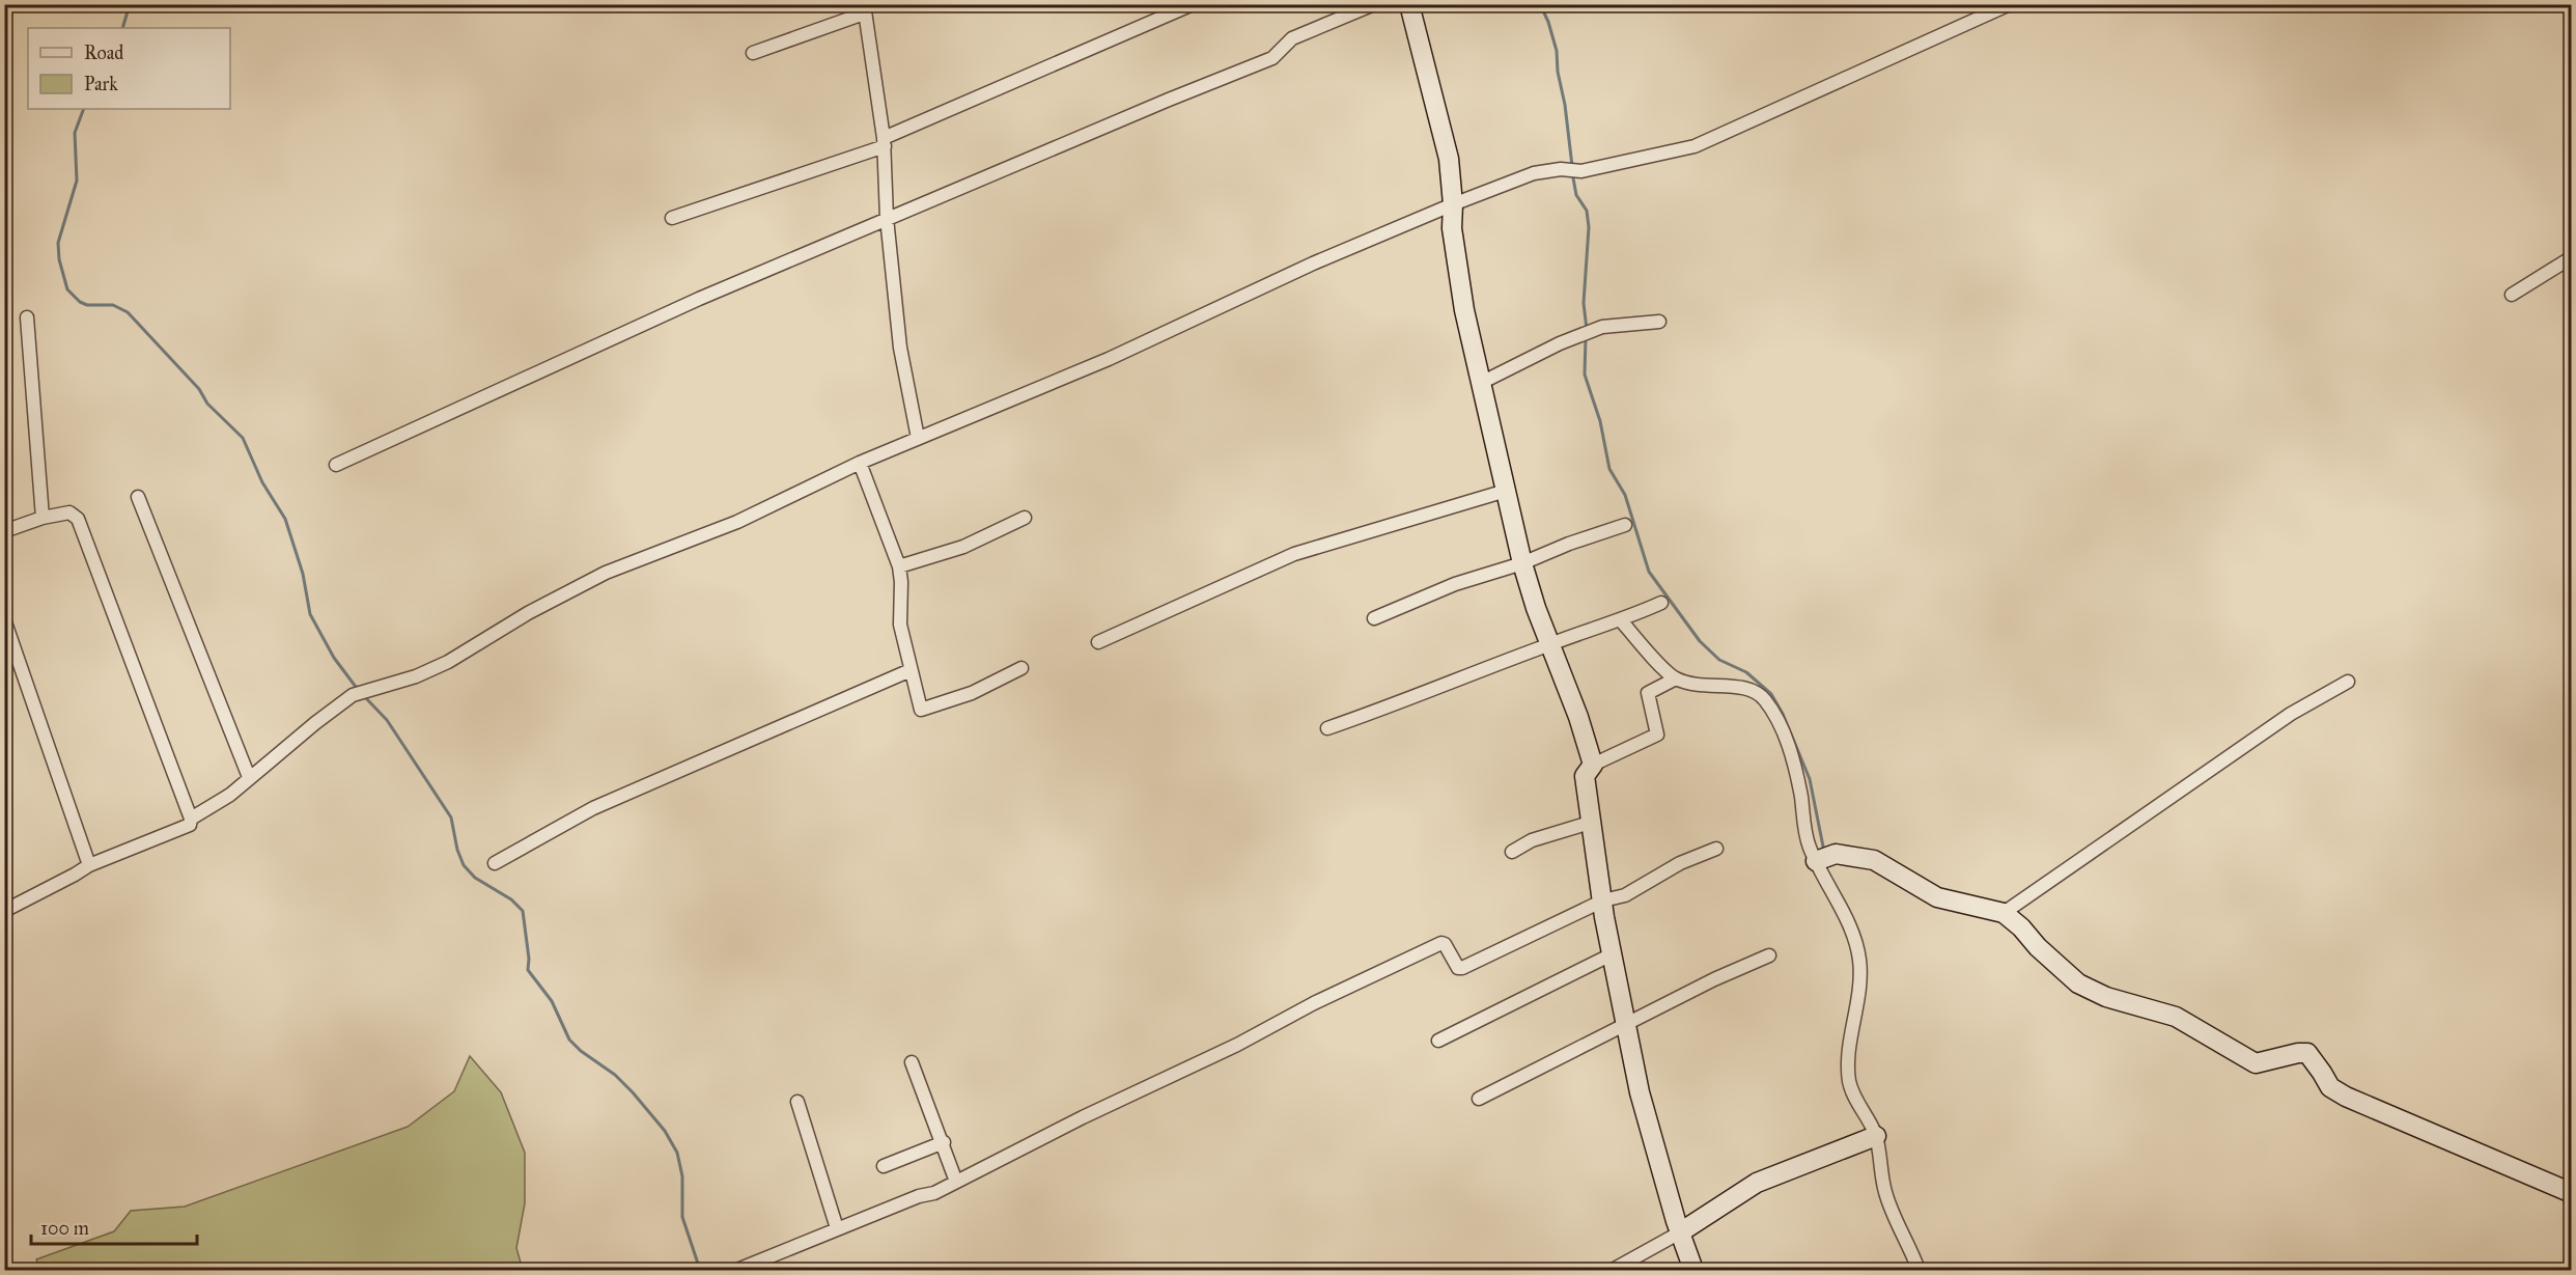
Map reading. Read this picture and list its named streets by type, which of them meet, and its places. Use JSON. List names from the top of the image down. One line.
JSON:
{"legend":["Road","Park"],"scale_bar":"100 m"}
